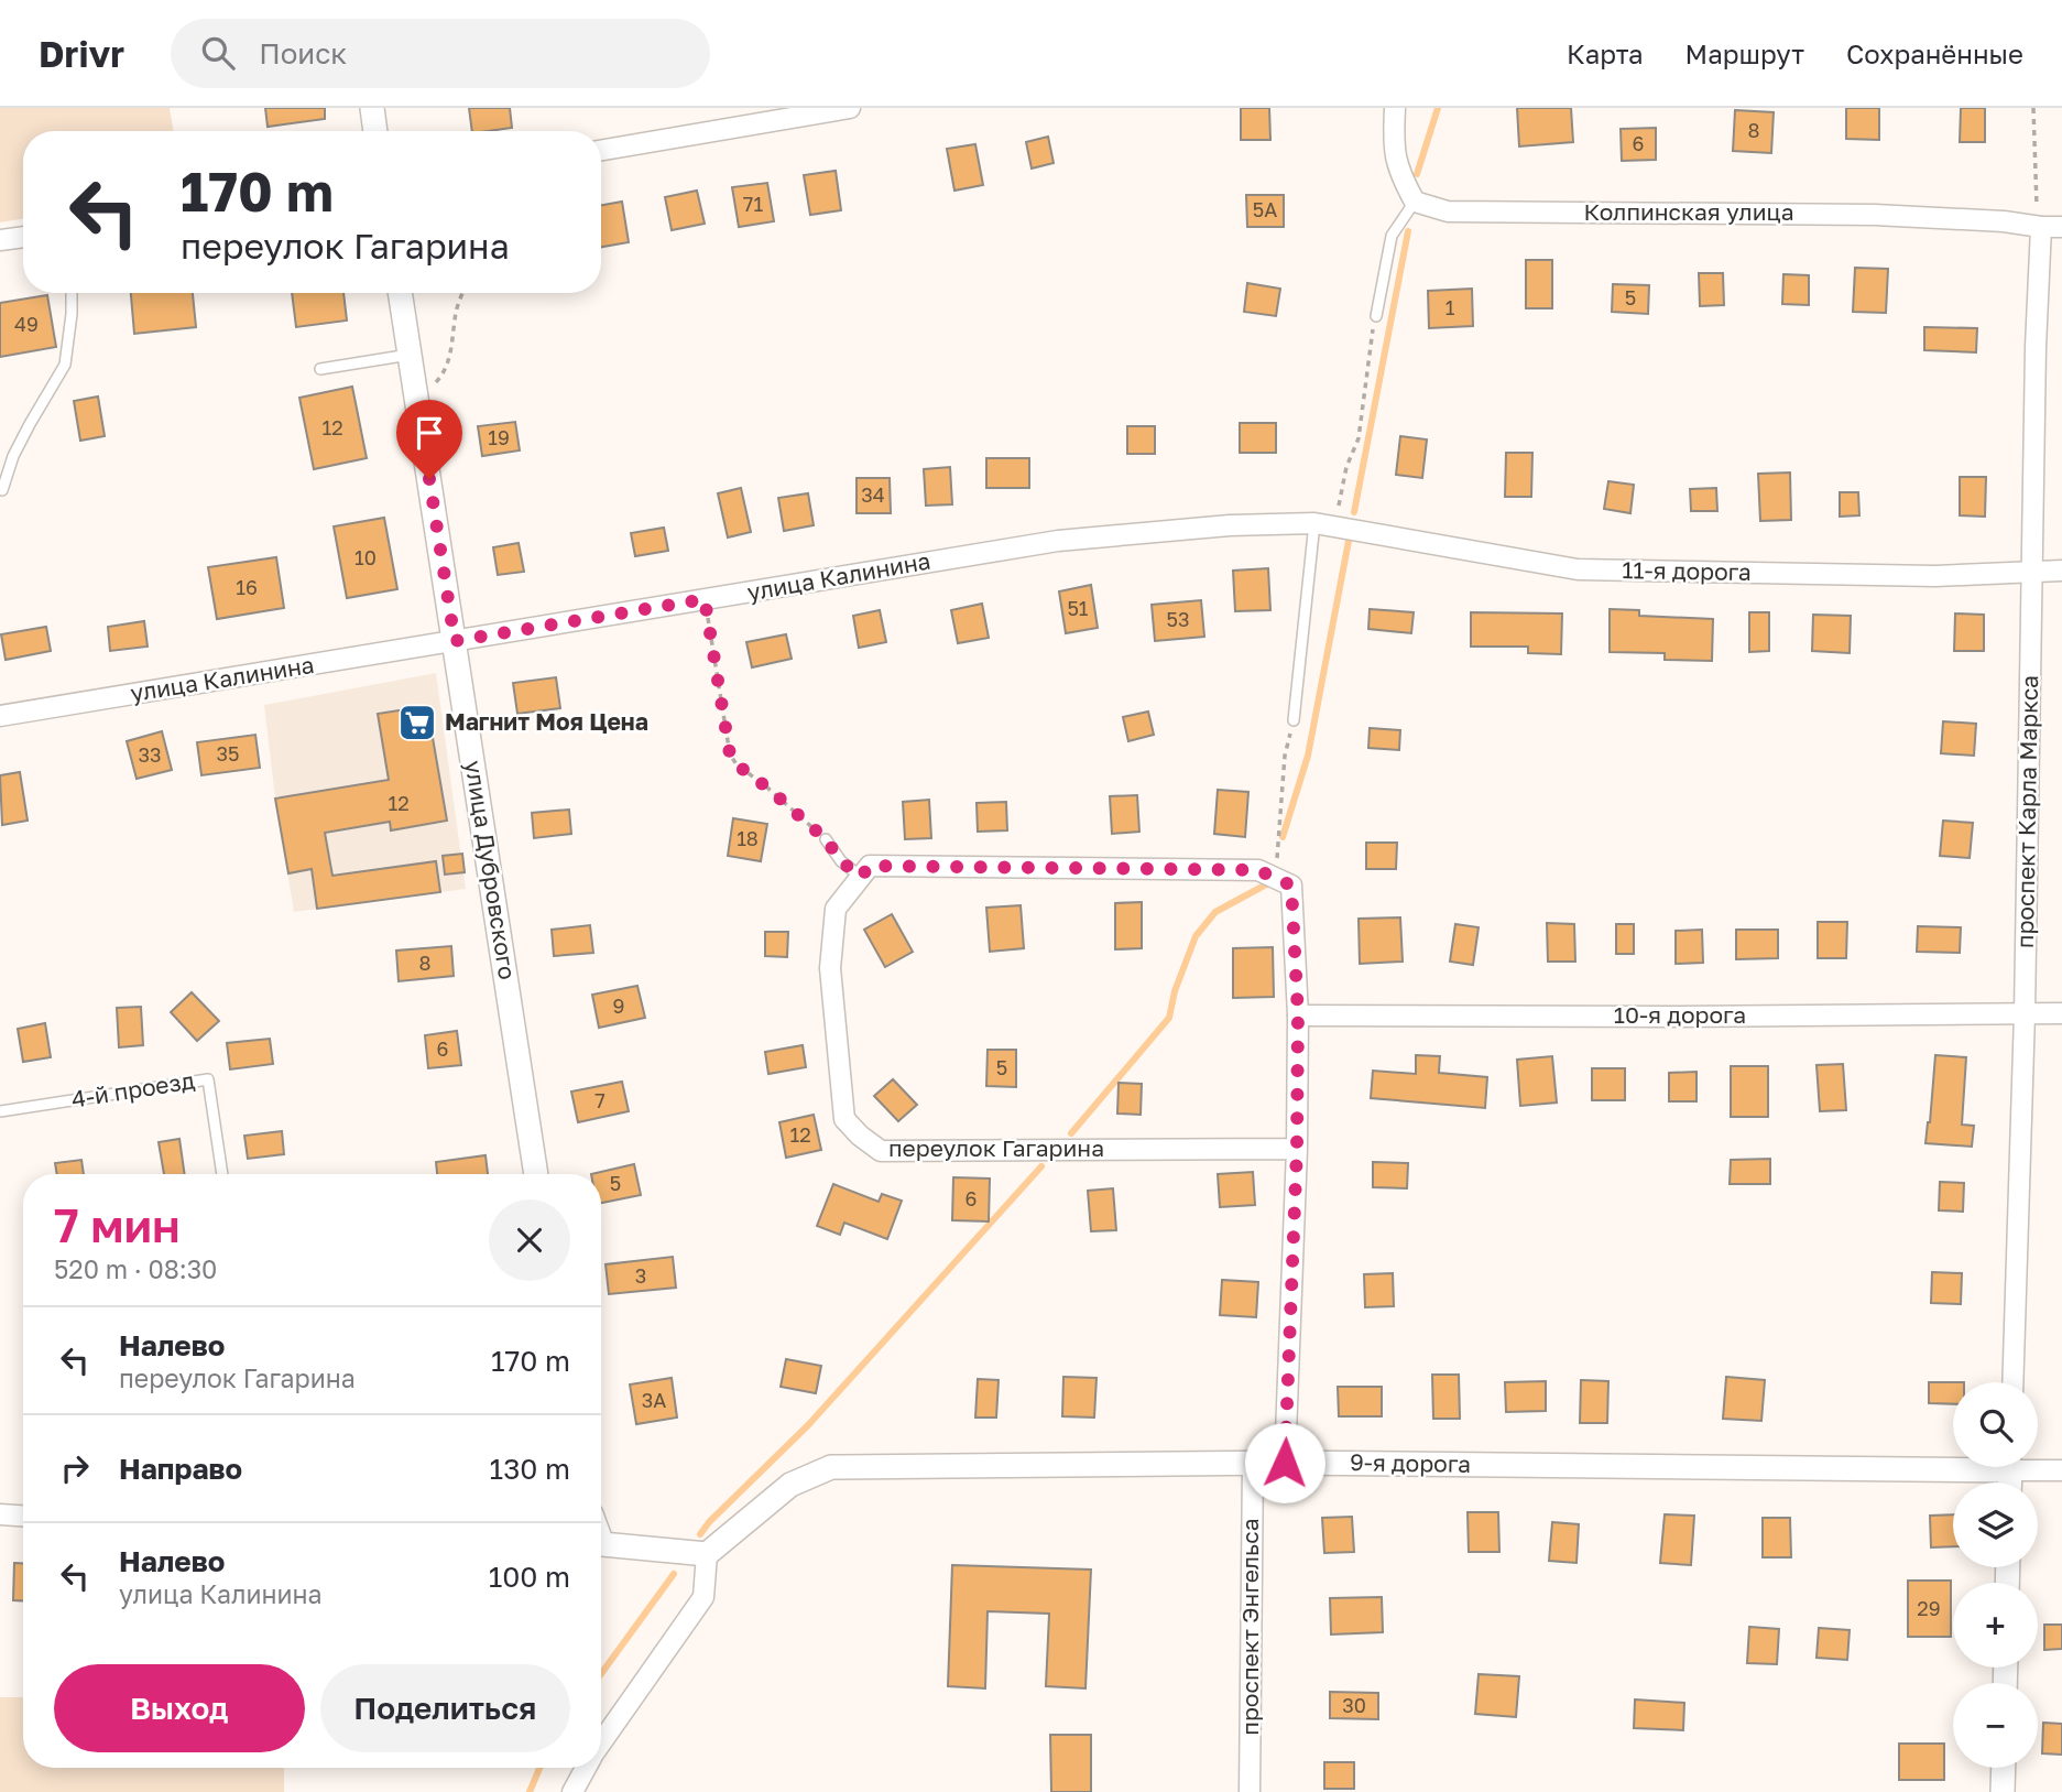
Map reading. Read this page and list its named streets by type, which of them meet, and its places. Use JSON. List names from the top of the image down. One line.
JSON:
{"streets":{"street":["Колпинская улица","11-я дорога","улица Калинина","проспект Карла Маркса","улица Дубровского","10-я дорога","переулок Гагарина","9-я дорога","проспект Энгельса"],"lane":["4-й проезд"]},"crossings":[["Колпинская улица","проспект Карла Маркса"],["11-я дорога","улица Калинина"],["11-я дорога","проспект Карла Маркса"],["улица Калинина","улица Дубровского"],["проспект Карла Маркса","10-я дорога"],["9-я дорога","проспект Энгельса"]],"places":{"supermarket":["Магнит Моя Цена"]},"house_numbers":["8","6","71","5А","5","1","49","12","19","34","10","16","51","53","35","33","12","18","8","9","6","5","7","12","5","6","3","3А","29","30"],"page":{"header":"Drivr","search":"Поиск","nav":["Карта","Маршрут","Сохранённые"],"turn":["170 m","переулок Гагарина"],"heading":["7 мин","520 m · 08:30"],"list":[{"name":"Налево","note":"переулок Гагарина","value":"170 m"},{"name":"Направо","value":"130 m"},{"name":"Налево","note":"улица Калинина","value":"100 m"}],"map_buttons":["+","−"],"buttons":["Выход","Поделиться"]}}
